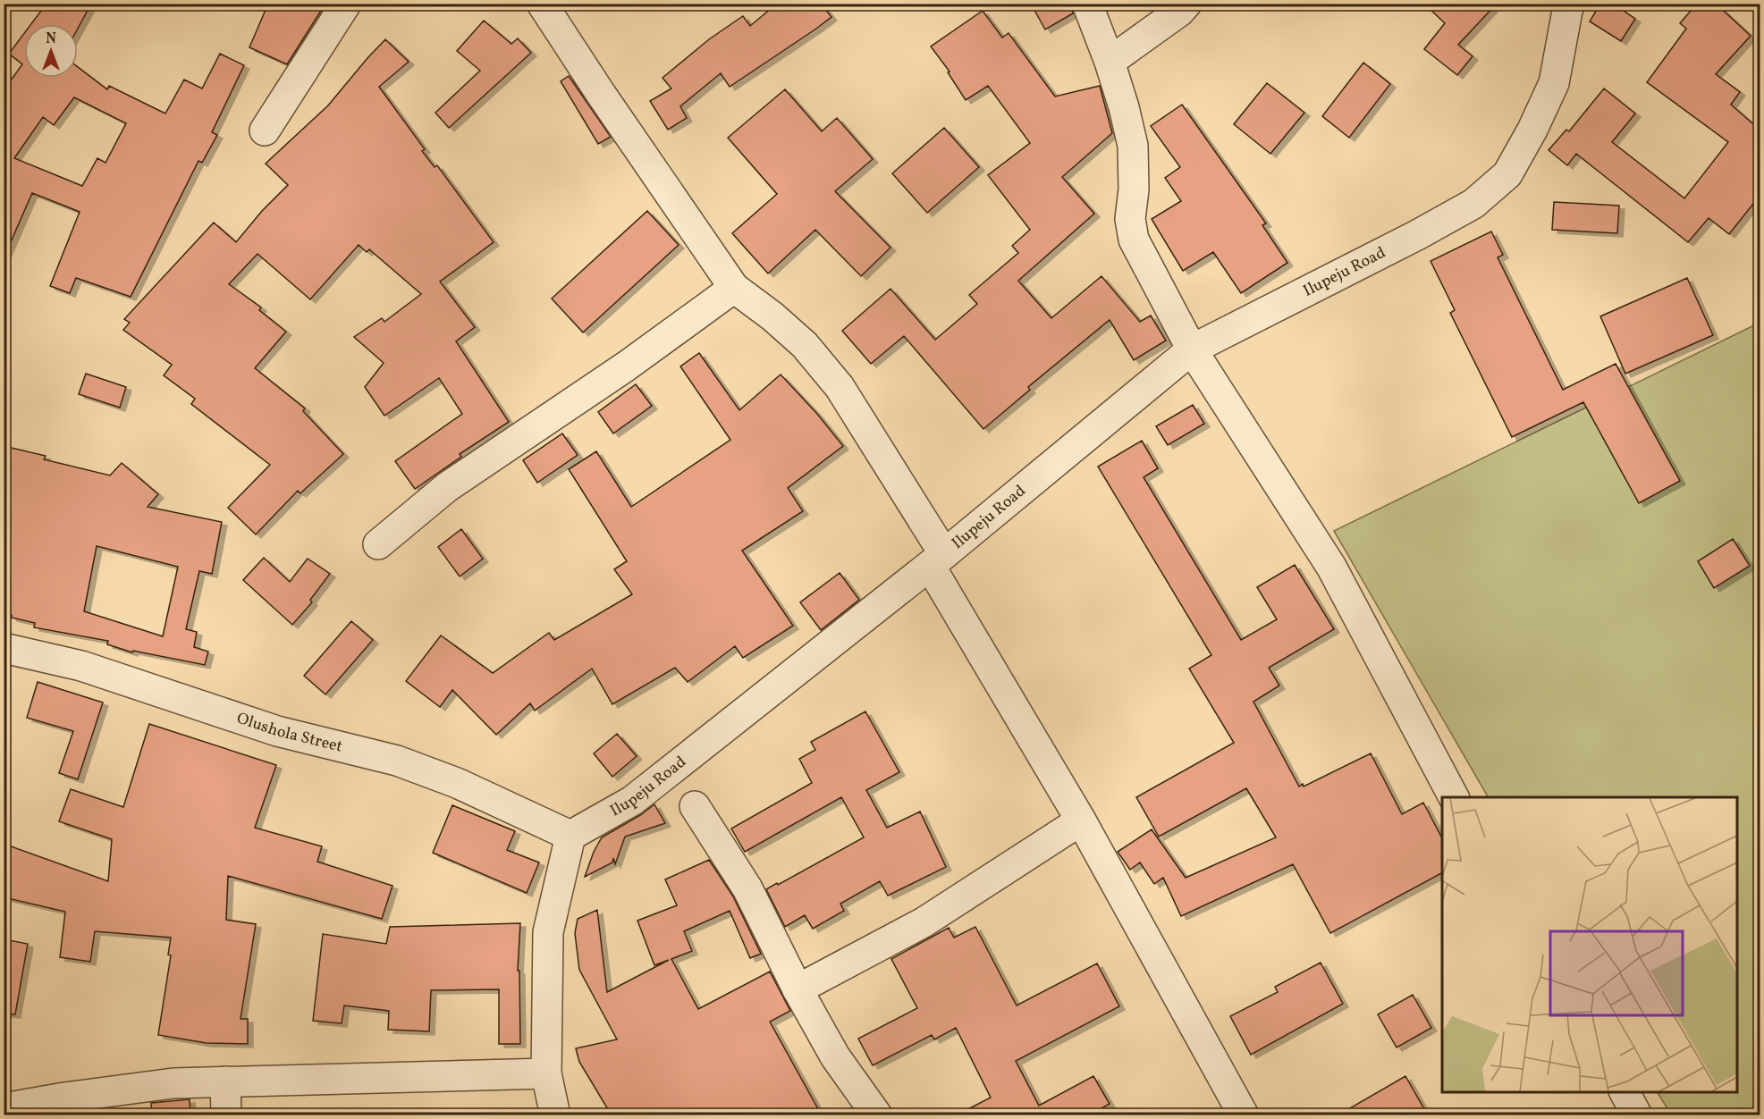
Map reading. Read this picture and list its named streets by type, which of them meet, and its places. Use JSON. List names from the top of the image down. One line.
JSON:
{"streets":{"street":["Ilupeju Road","Olushola Street"]},"crossings":[["Ilupeju Road","Olushola Street"]],"north":"top"}
